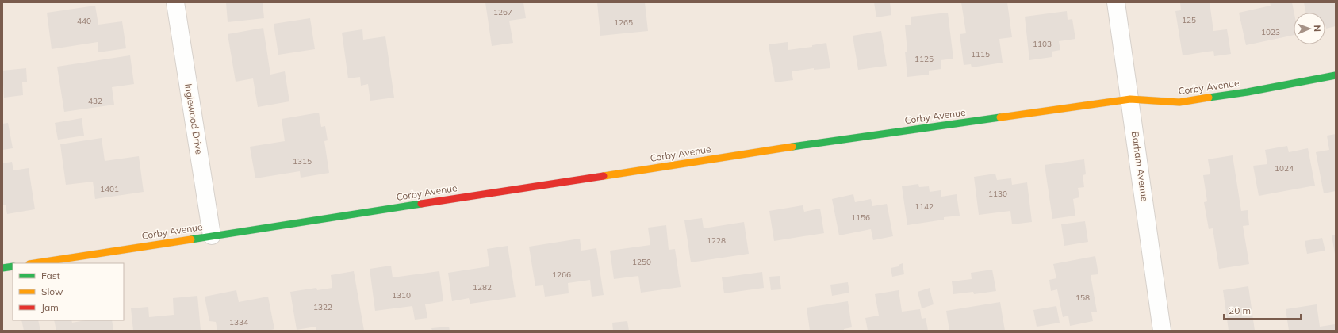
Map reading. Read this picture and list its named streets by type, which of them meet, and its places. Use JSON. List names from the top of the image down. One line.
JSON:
{"streets":{"street":["Corby Avenue","Inglewood Drive","Barham Avenue"]},"crossings":[["Corby Avenue","Inglewood Drive"],["Corby Avenue","Barham Avenue"]],"house_numbers":["1267","125","440","1265","1023","1103","1115","1125","432","1315","1024","1401","1130","1142","1156","1228","1250","1266","1282","1310","158","1322","1334"],"legend":["Fast","Slow","Jam"],"scale_bar":"20 m","north":"right"}
